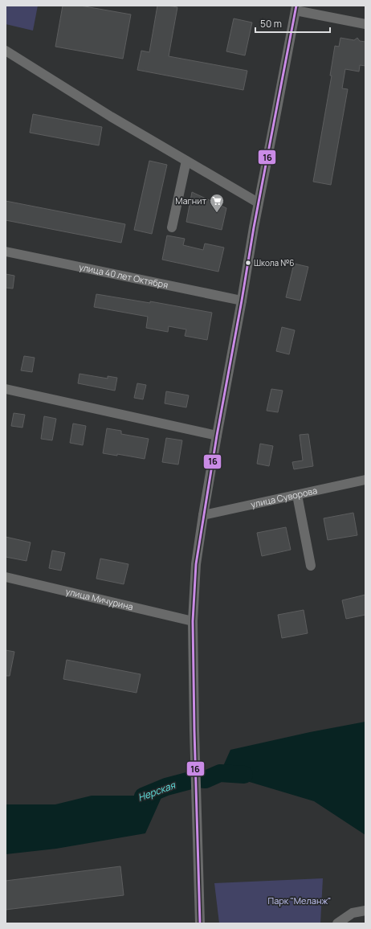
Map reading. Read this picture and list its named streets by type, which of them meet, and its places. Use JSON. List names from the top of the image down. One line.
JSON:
{"streets":{"street":["улица 40 лет Октября","улица Суворова","улица Мичурина"]},"water":["Нерская"],"parks":["Парк \"Меланж\""],"places":{"supermarket":["Магнит"],"other":["Школа №6"]},"lines":["transit line 16"],"scale_bar":"50 m"}
